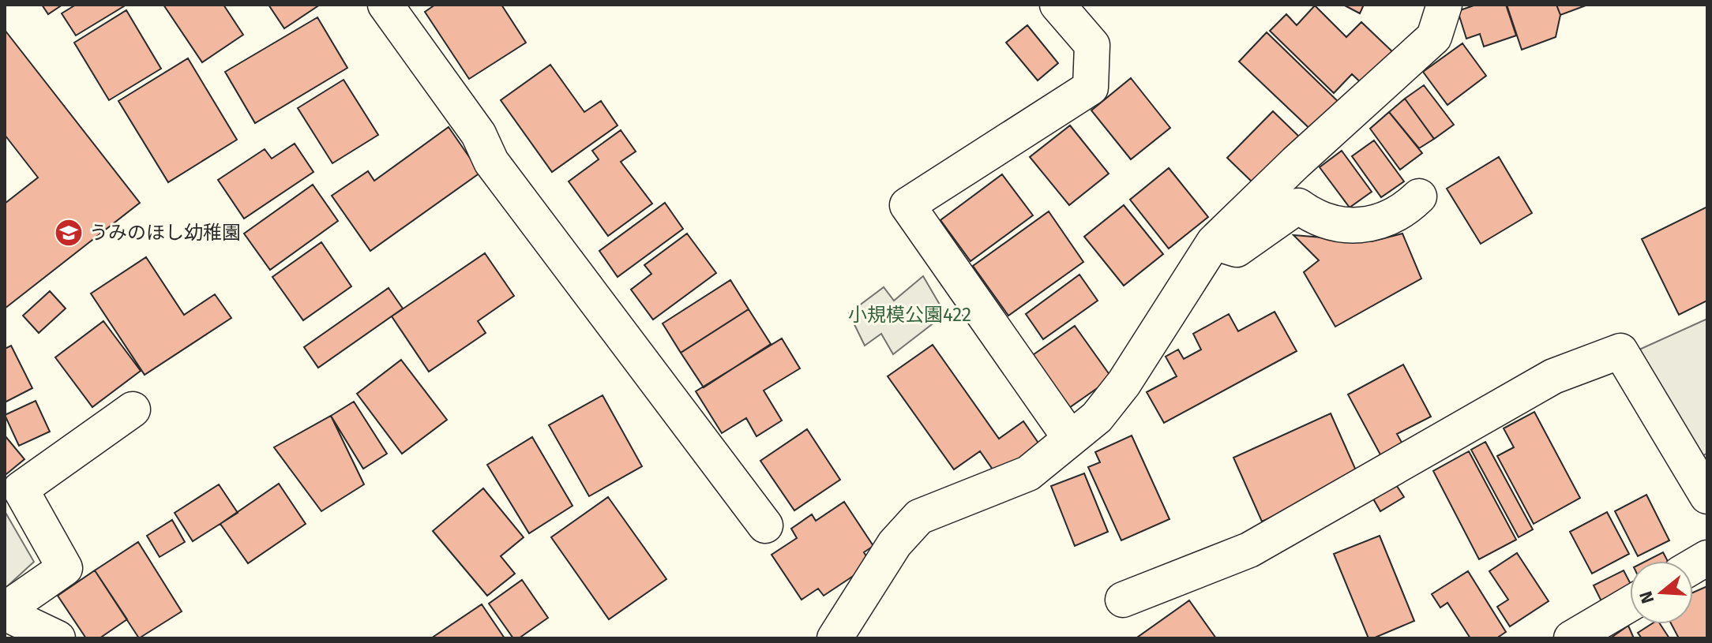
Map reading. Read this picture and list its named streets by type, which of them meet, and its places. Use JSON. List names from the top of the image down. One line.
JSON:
{"parks":["小規模公園422"],"places":{"school or university":["うみのほし幼稚園"]},"north":"left"}
